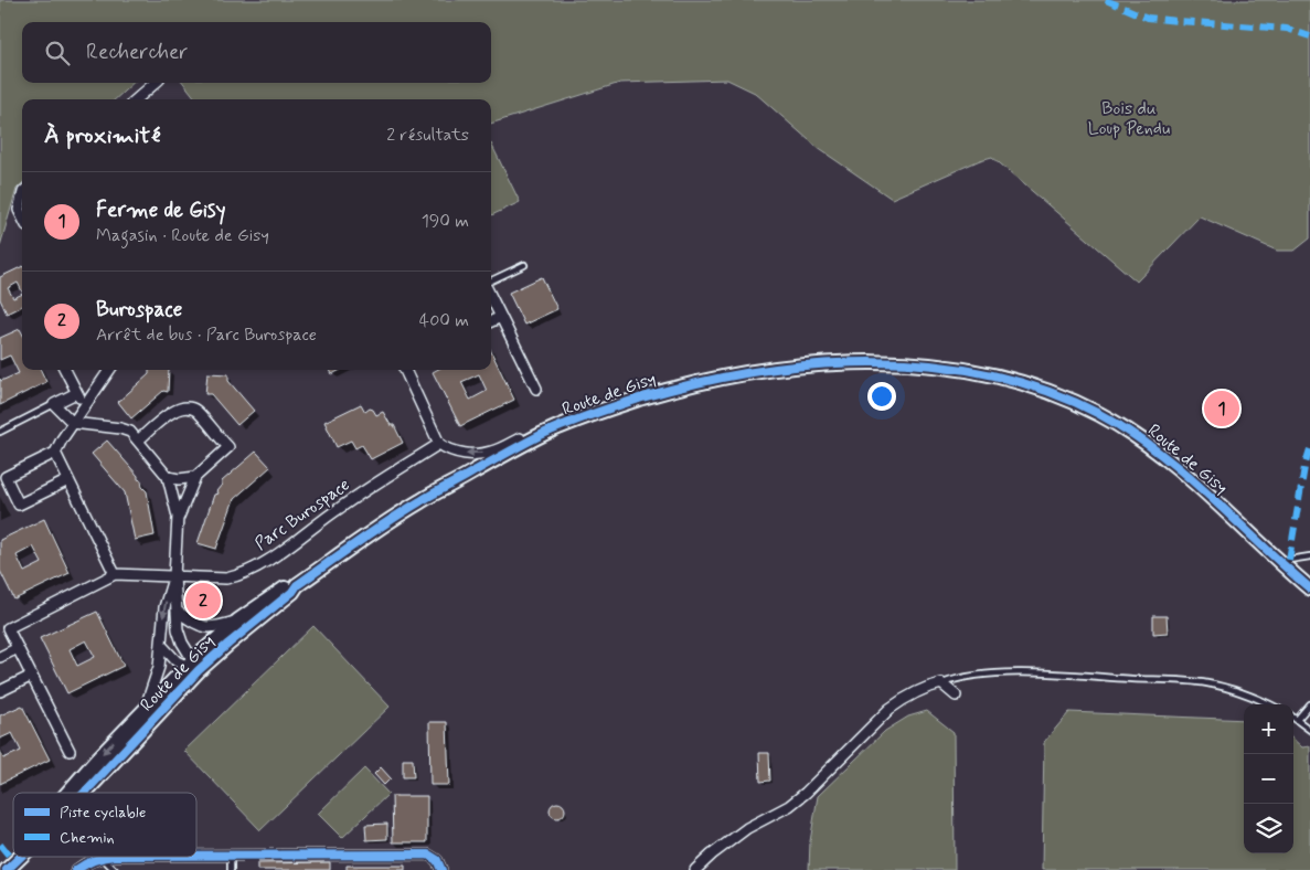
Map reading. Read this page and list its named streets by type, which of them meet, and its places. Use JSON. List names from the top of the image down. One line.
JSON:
{"streets":{"street":["Route de Gisy","Parc Burospace"]},"parks":["Bois du Loup Pendu"],"legend":["Piste cyclable","Chemin"],"page":{"search":"Rechercher","heading":["À proximité","2 résultats"],"list":[{"mark":"1","name":"Ferme de Gisy","note":"Magasin · Route de Gisy","value":"190 m"},{"mark":"2","name":"Burospace","note":"Arrêt de bus · Parc Burospace","value":"400 m"}],"pins":["1","2"],"map_buttons":["+","−"]}}
